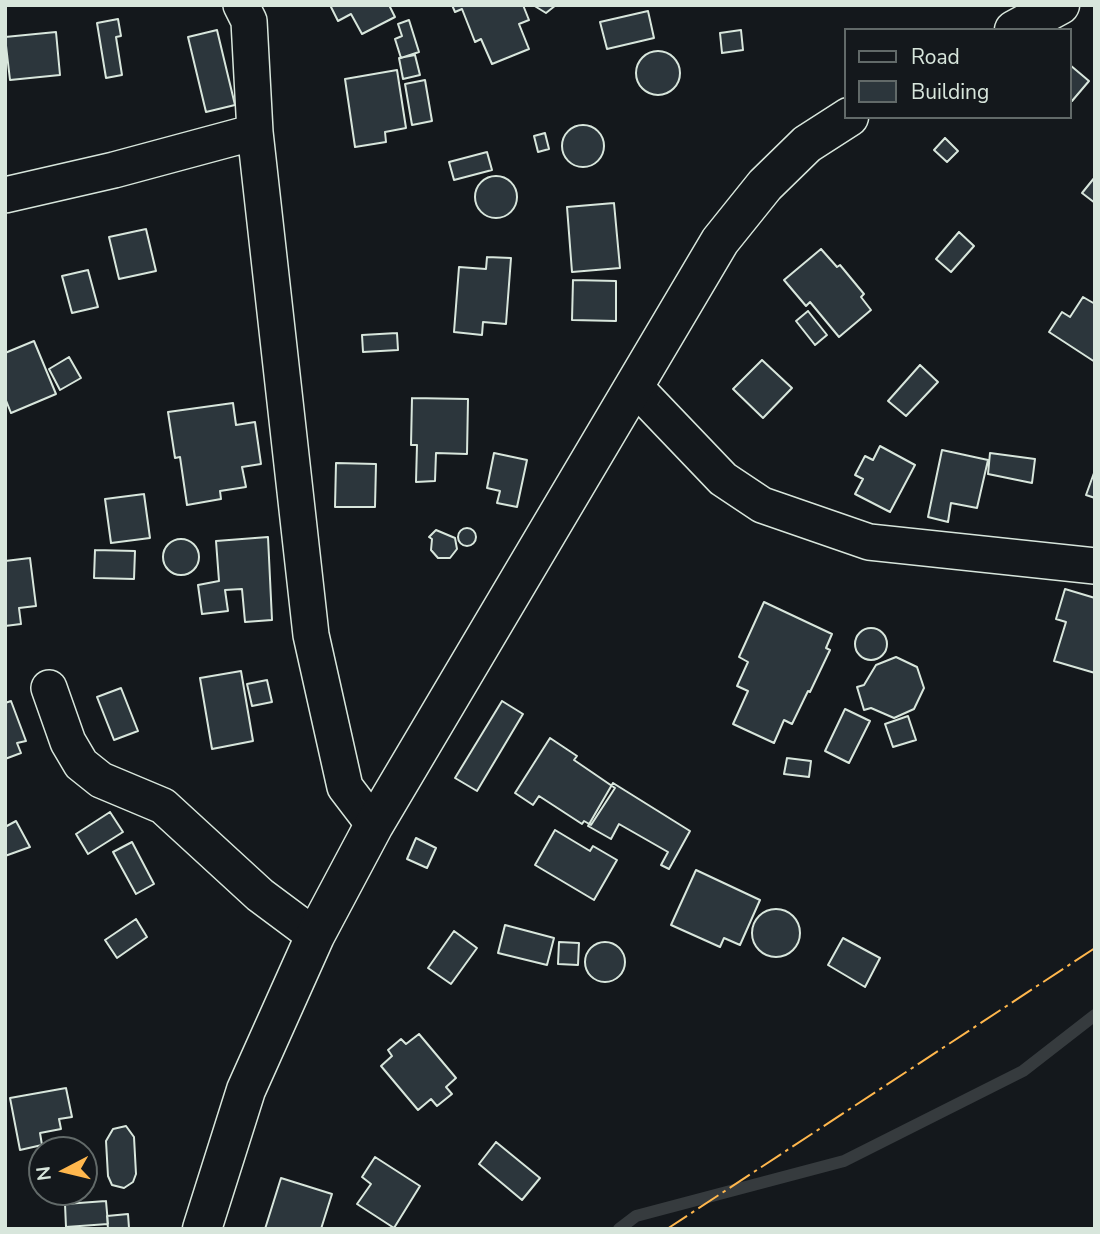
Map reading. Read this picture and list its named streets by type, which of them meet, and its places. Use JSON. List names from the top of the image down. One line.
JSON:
{"legend":["Road","Building"],"north":"left"}
